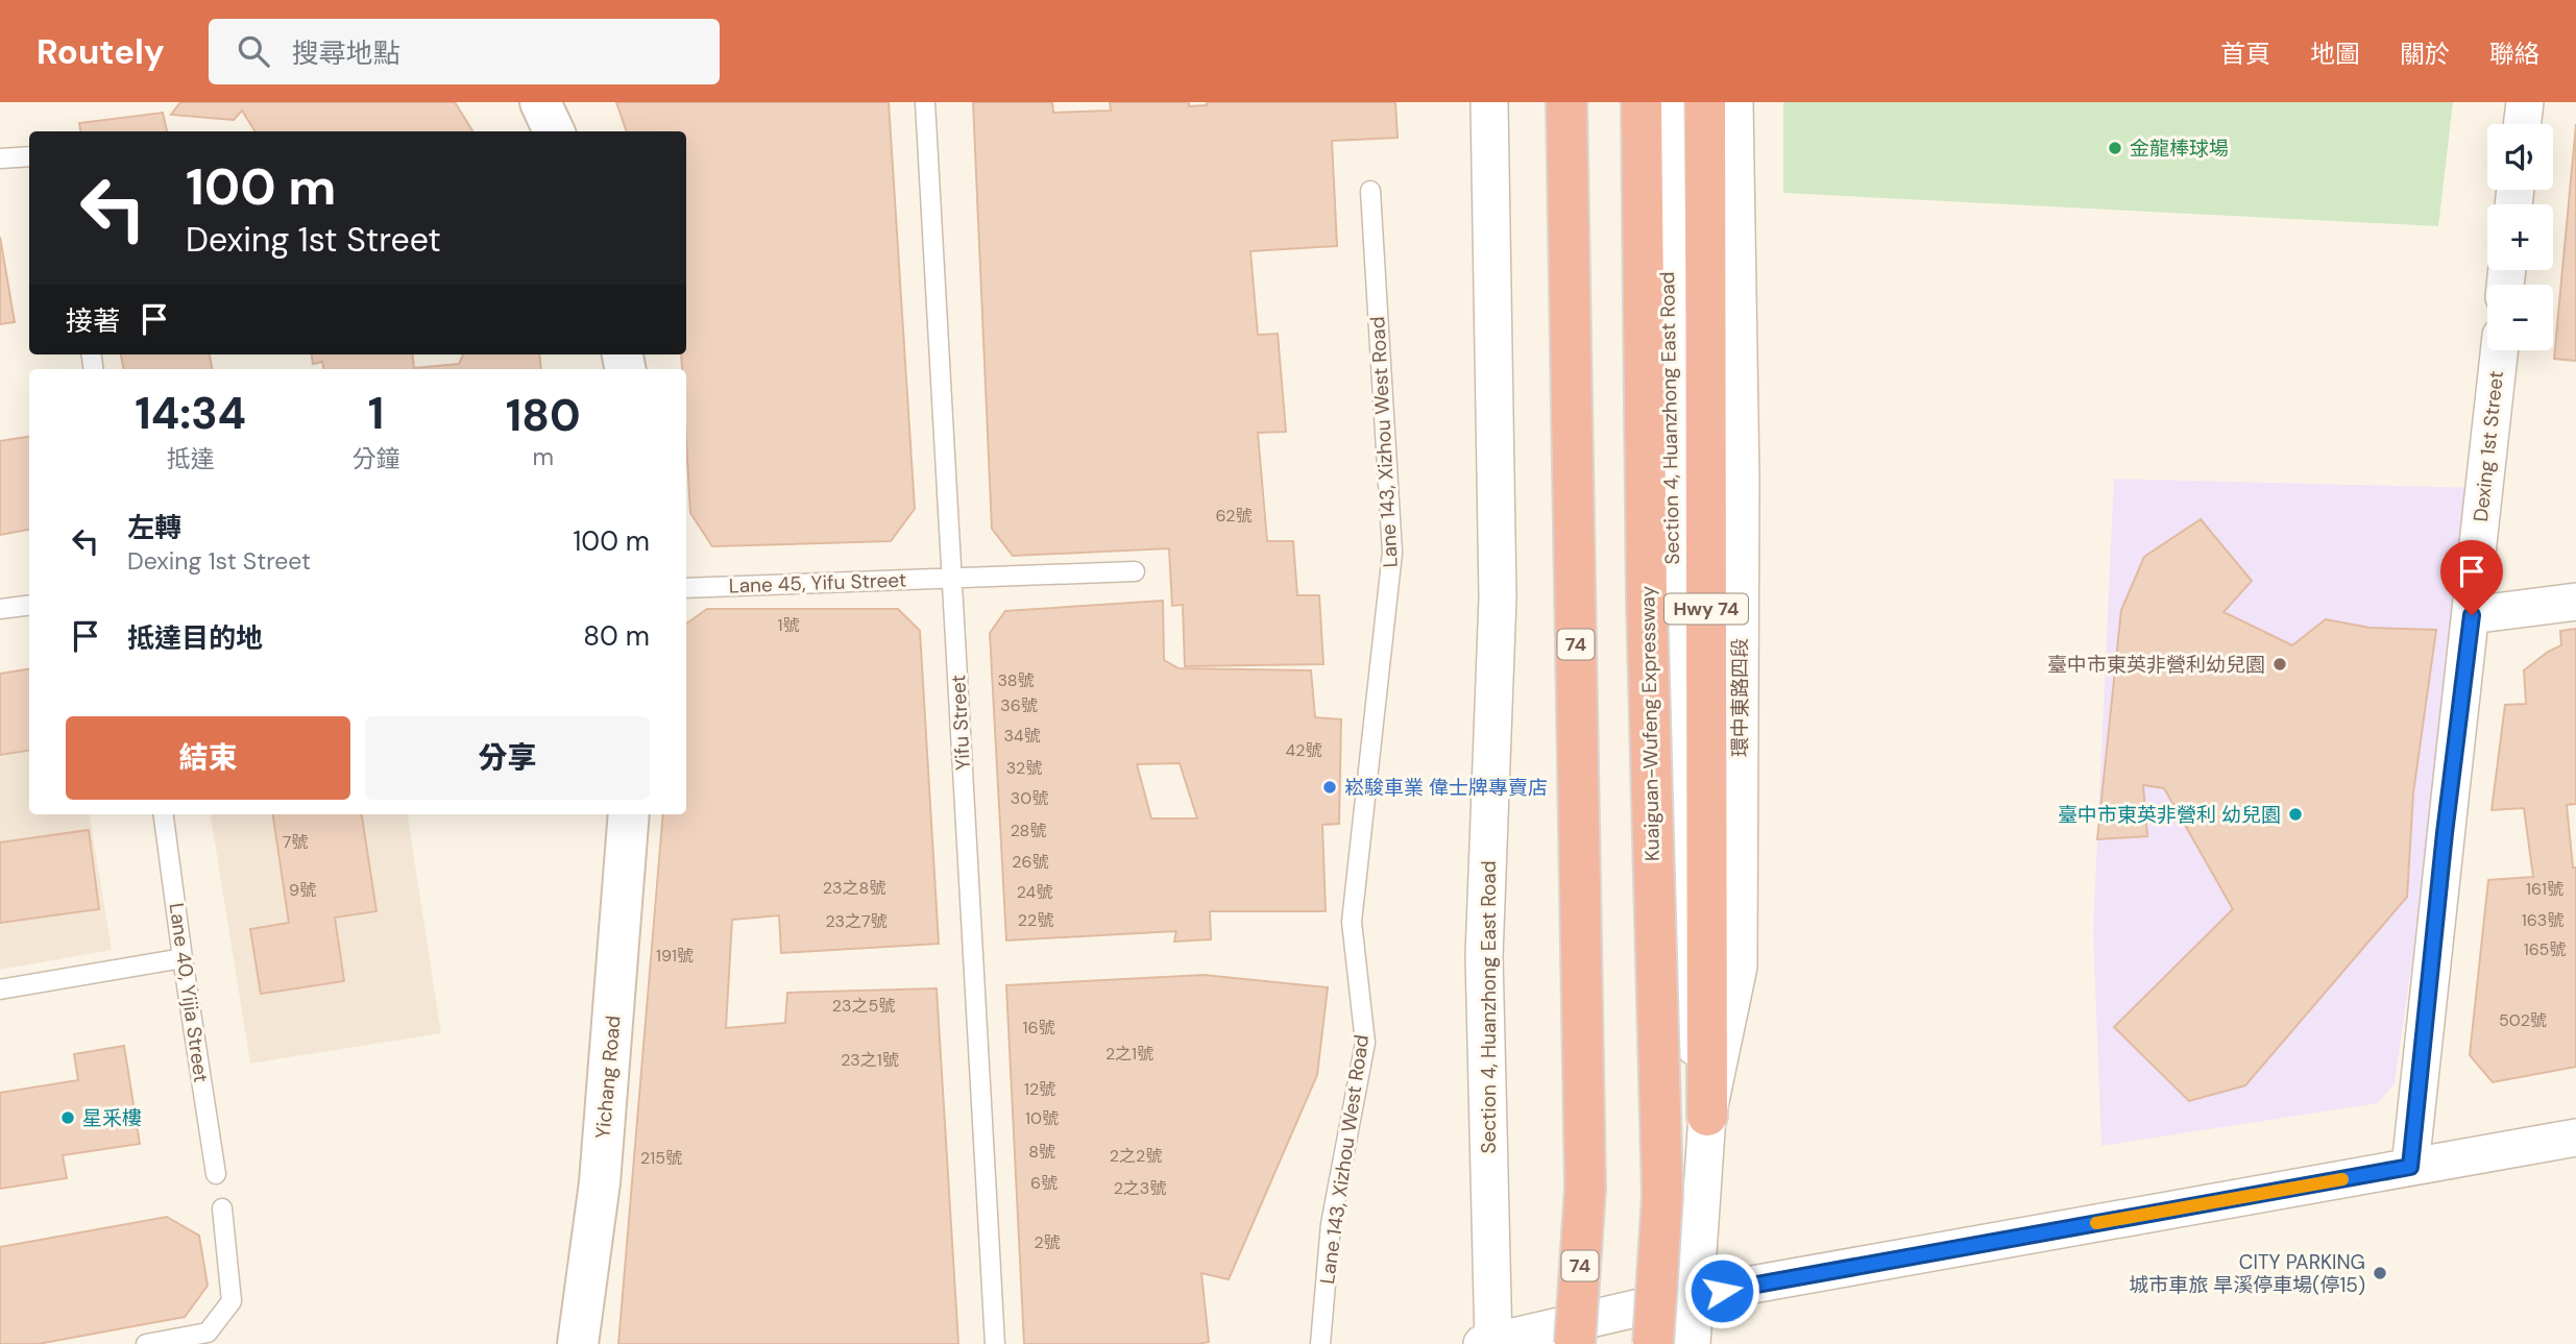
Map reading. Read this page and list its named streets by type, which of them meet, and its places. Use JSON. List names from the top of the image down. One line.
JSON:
{"streets":{"highway":["Hwy 74","74","Kuaiguan-Wufeng Expressway"],"street":["Section 4, Huanzhong East Road","Dexing 1st Street","環中東路四段","Yichang Road"],"lane":["Lane 143, Xizhou West Road","Lane 45, Yifu Street","Yifu Street","Lane 40, Yijia Street"]},"crossings":[["Section 4, Huanzhong East Road","Hwy 74"],["Section 4, Huanzhong East Road","環中東路四段"],["Lane 45, Yifu Street","Yifu Street"],["Hwy 74","環中東路四段"]],"places":["金龍棒球場","臺中市東英非營利幼兒園","崧駿車業 偉士牌專賣店","臺中市東英非營利 幼兒園","星釆樓","CITY PARKING 城市車旅 旱溪停車場(停15)"],"house_numbers":["62號","1號","38號","36號","34號","42號","32號","30號","28號","7號","26號","23之8號","161號","9號","24號","22號","163號","23之7號","165號","191號","23之5號","502號","16號","2之1號","23之1號","12號","10號","8號","2之2號","215號","6號","2之3號","2號"],"page":{"header":"Routely","search":"搜尋地點","nav":["首頁","地圖","關於","聯絡"],"map_buttons":["+","−"],"turn":["100 m","Dexing 1st Street"],"then":"接著","eta":["14:34","抵達","1","分鐘","180","m"],"list":[{"name":"左轉","note":"Dexing 1st Street","value":"100 m"},{"name":"抵達目的地","value":"80 m"}],"buttons":["結束","分享"]}}
